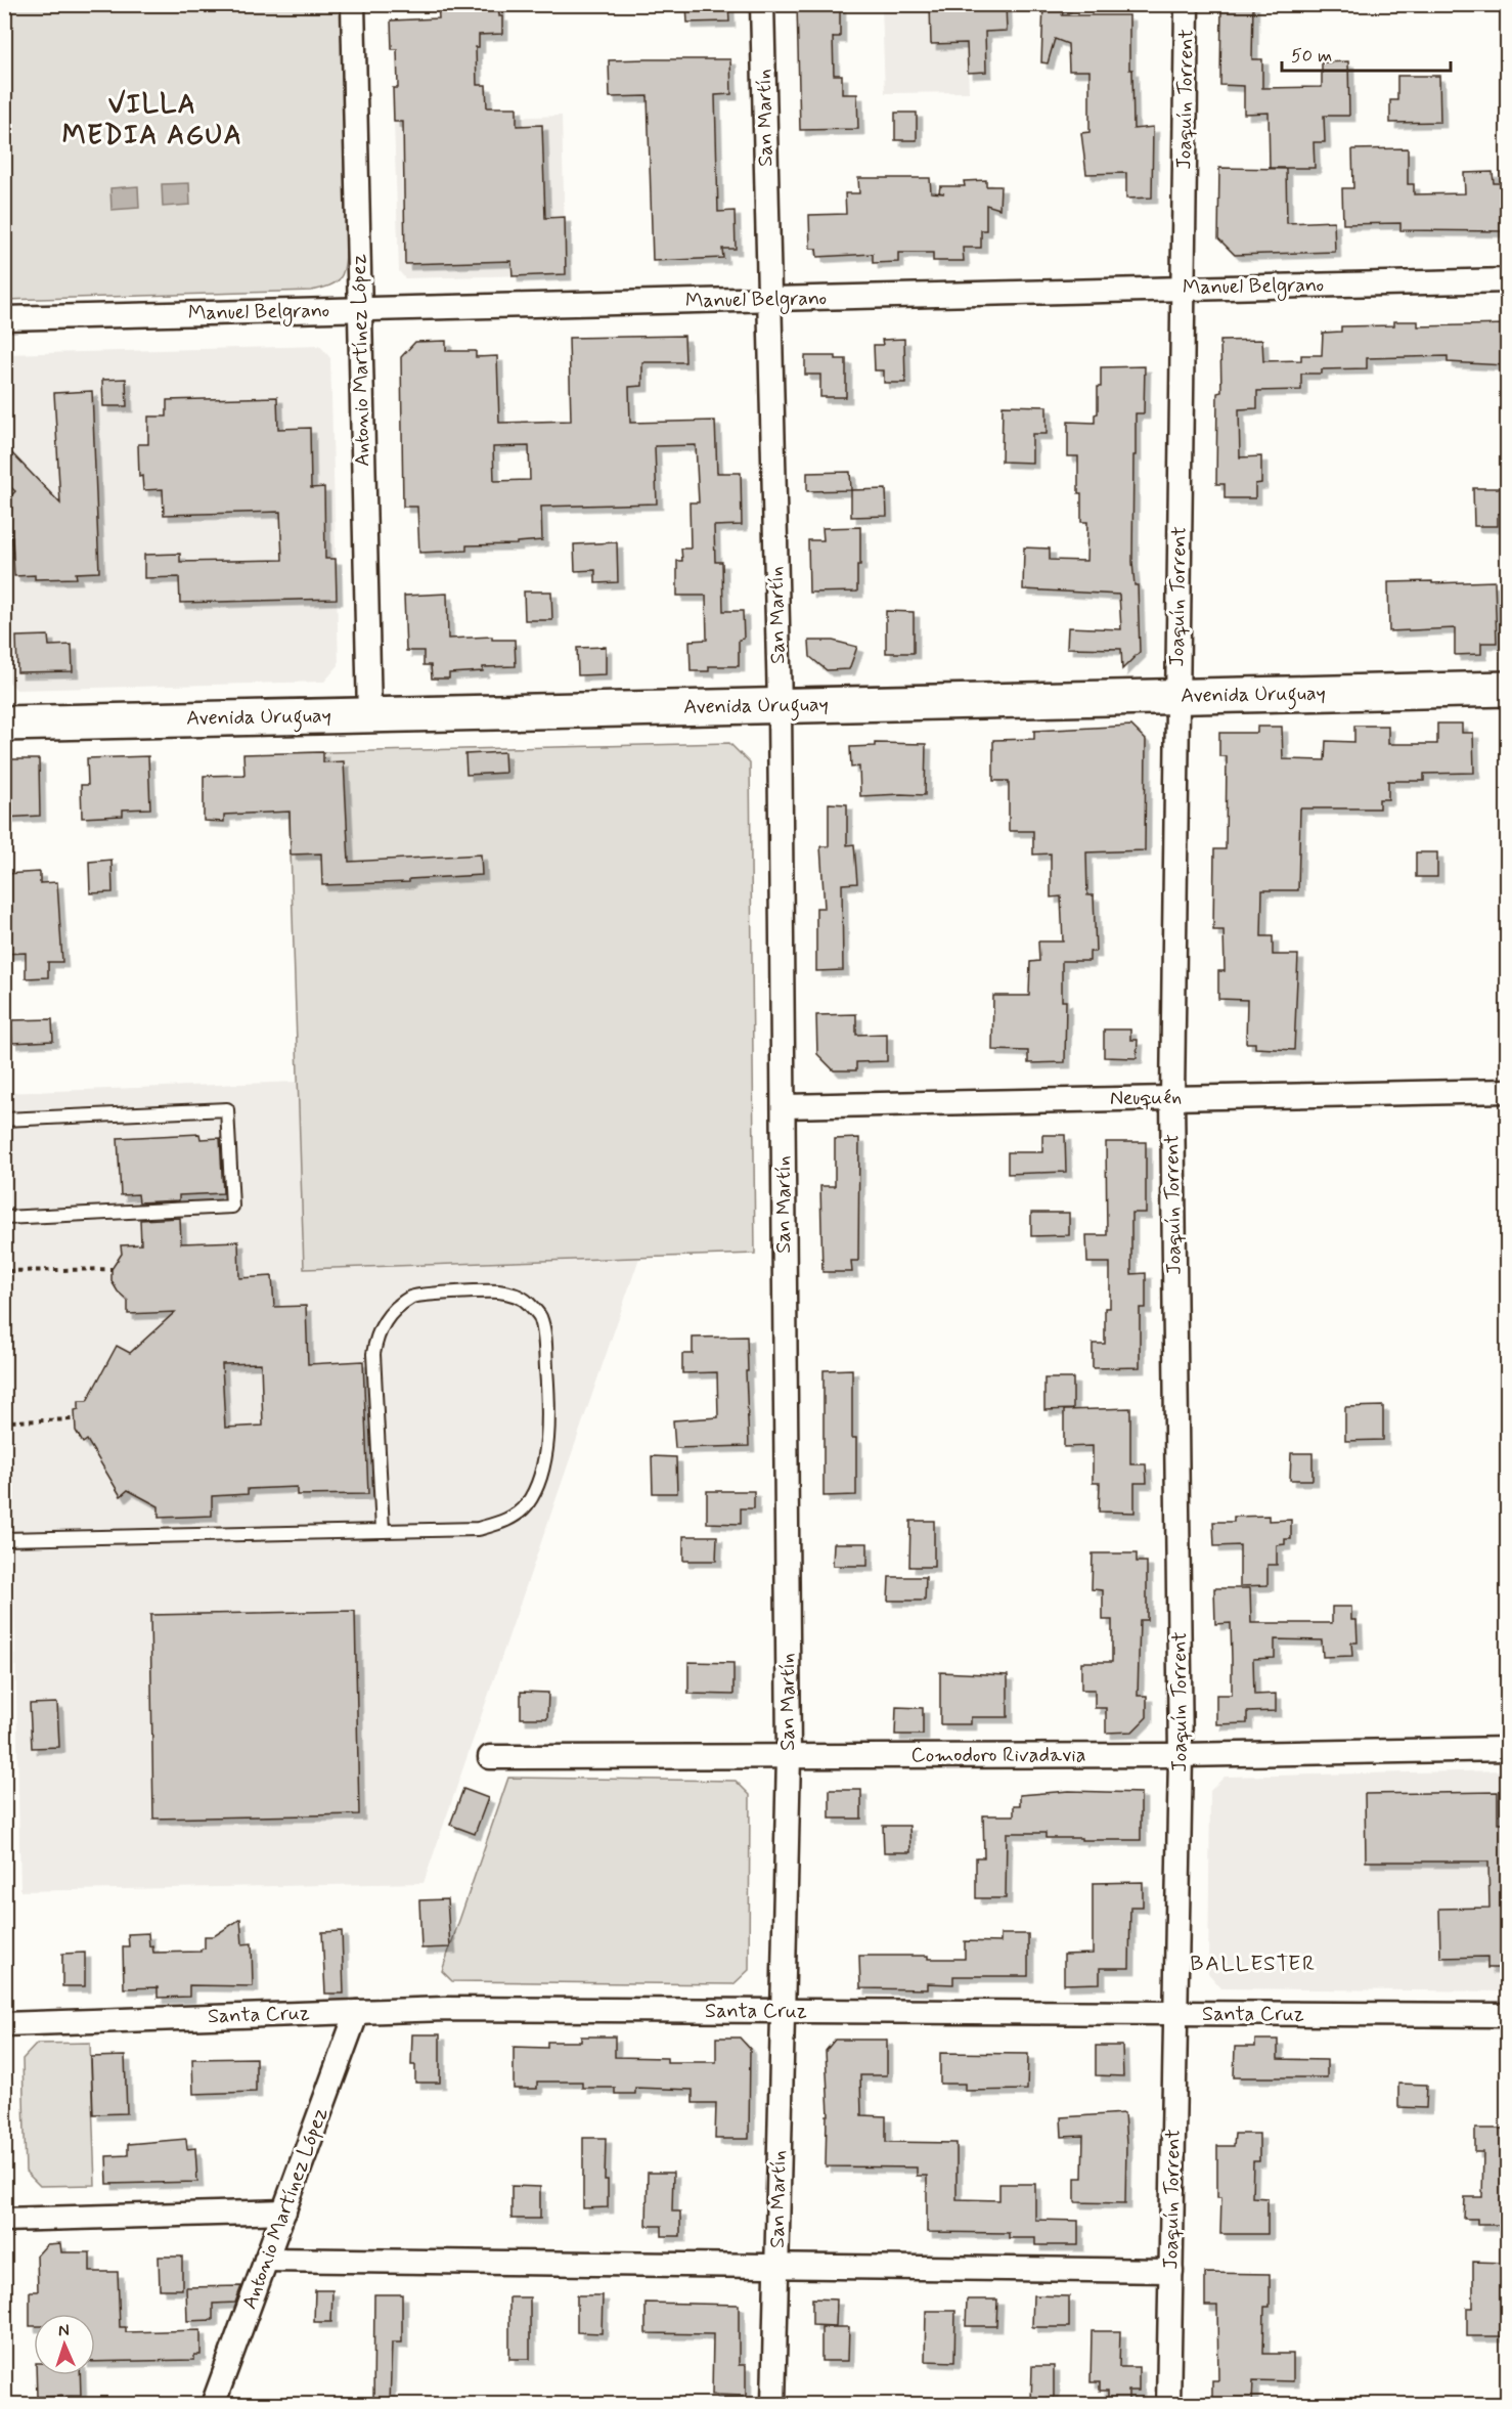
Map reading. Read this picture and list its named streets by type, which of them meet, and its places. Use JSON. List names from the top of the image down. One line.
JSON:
{"streets":{"main road":["Avenida Uruguay"],"street":["Joaquín Torrent","San Martín","Manuel Belgrano","Antonio Martínez López","Neuquén","Comodoro Rivadavia","Santa Cruz"]},"crossings":[["Joaquín Torrent","Manuel Belgrano"],["Joaquín Torrent","Avenida Uruguay"],["Joaquín Torrent","Neuquén"],["Joaquín Torrent","Comodoro Rivadavia"],["Joaquín Torrent","Santa Cruz"],["San Martín","Manuel Belgrano"],["San Martín","Avenida Uruguay"],["San Martín","Neuquén"],["San Martín","Comodoro Rivadavia"],["San Martín","Santa Cruz"],["Manuel Belgrano","Antonio Martínez López"],["Antonio Martínez López","Avenida Uruguay"],["Antonio Martínez López","Santa Cruz"]],"districts":["VILLA MEDIA AGUA","BALLESTER"],"scale_bar":"50 m","north":"top"}
